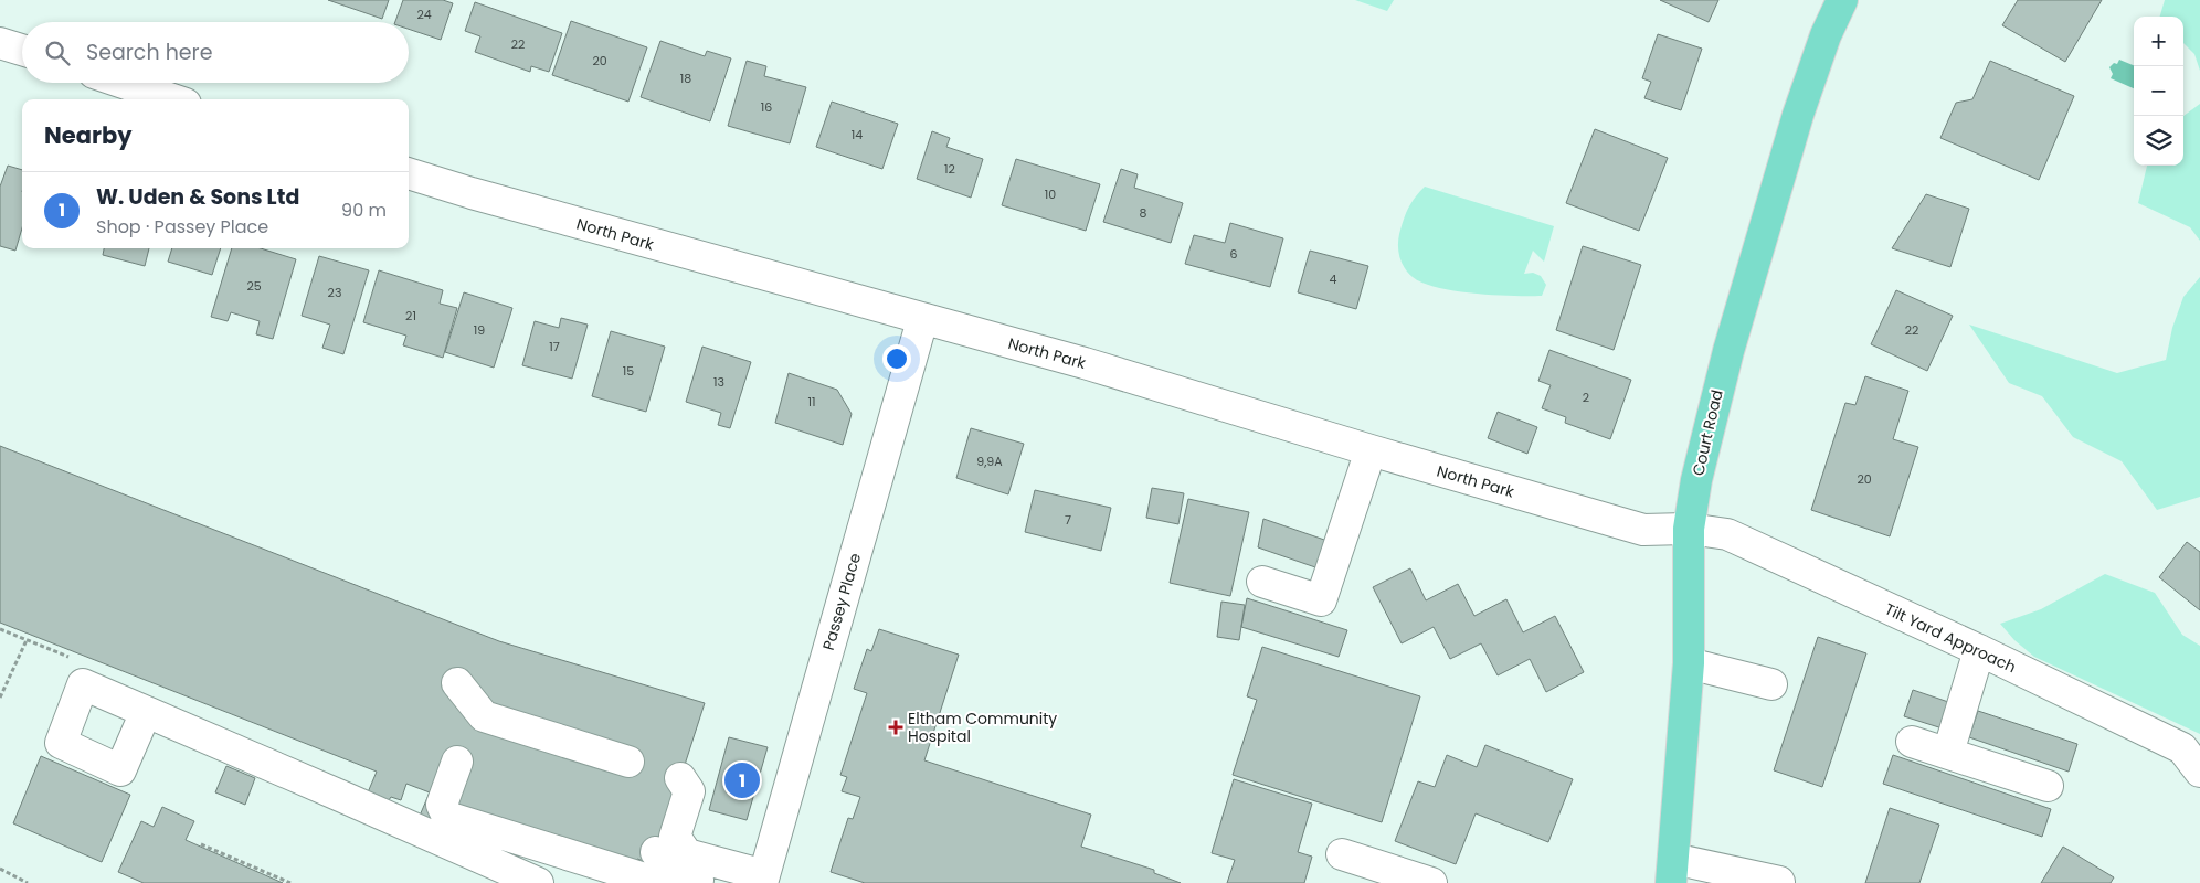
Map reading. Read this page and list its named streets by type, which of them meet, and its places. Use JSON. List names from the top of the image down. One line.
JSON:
{"streets":{"main road":["Court Road"],"street":["North Park","Passey Place","Tilt Yard Approach"]},"crossings":[["North Park","Court Road"],["North Park","Passey Place"],["North Park","Tilt Yard Approach"],["Court Road","Tilt Yard Approach"]],"places":{"health":["Eltham Community Hospital"]},"house_numbers":["24","22","20","18","16","14","12","10","8","6","4","25","23","21","19","22","17","15","13","2","11","9,9A","20","7"],"page":{"map_buttons":["+","−"],"search":"Search here","heading":"Nearby","list":[{"mark":"1","name":"W. Uden & Sons Ltd","note":"Shop · Passey Place","value":"90 m"}],"pins":"1"}}
